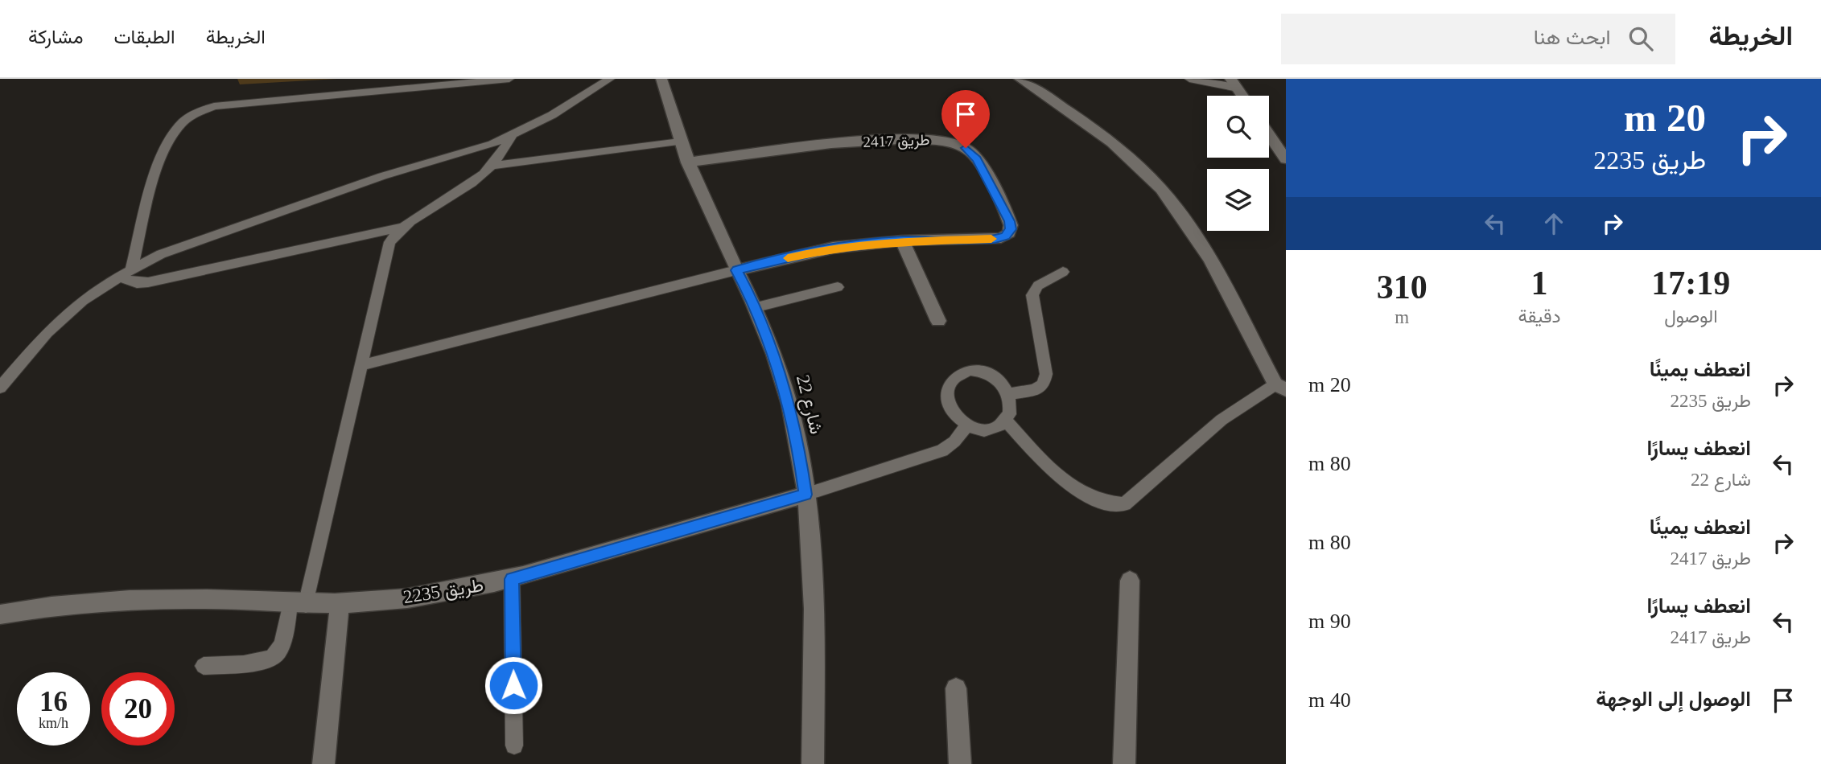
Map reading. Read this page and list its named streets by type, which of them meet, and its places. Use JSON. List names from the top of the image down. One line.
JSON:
{"streets":{"street":["طريق 2417","شارع 22","طريق 2235"]},"crossings":[["طريق 2417","شارع 22"],["شارع 22","طريق 2235"]],"page":{"header":"الخريطة","search":"ابحث هنا","nav":["الخريطة","الطبقات","مشاركة"],"turn":["20 m","طريق 2235"],"eta":["17:19","الوصول","1","دقيقة","310","m"],"list":[{"name":"انعطف يمينًا","note":"طريق 2235","value":"20 m"},{"name":"انعطف يسارًا","note":"شارع 22","value":"80 m"},{"name":"انعطف يمينًا","note":"طريق 2417","value":"80 m"},{"name":"انعطف يسارًا","note":"طريق 2417","value":"90 m"},{"name":"الوصول إلى الوجهة","value":"40 m"}],"speed":"16 km/h","limit":"20"}}
